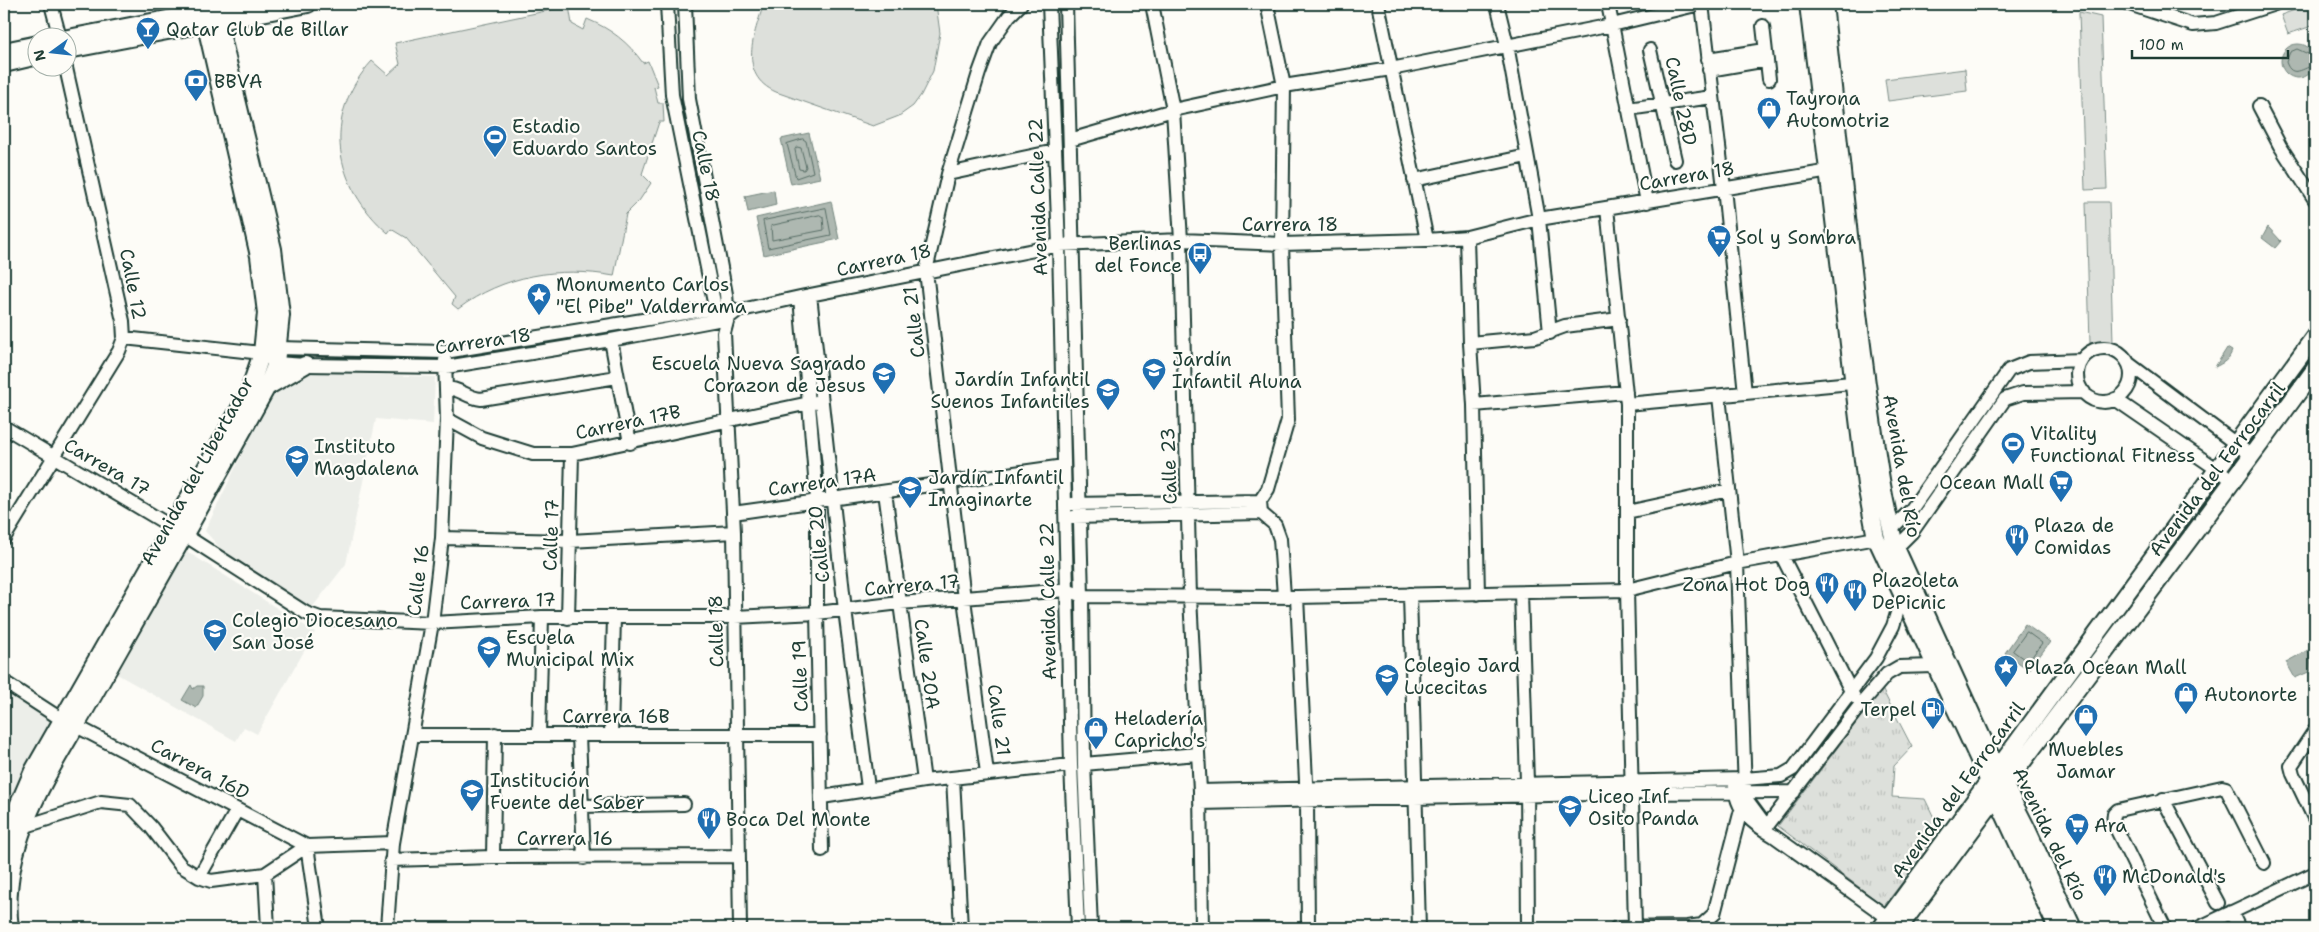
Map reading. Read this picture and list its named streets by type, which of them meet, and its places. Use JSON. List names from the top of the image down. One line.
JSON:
{"streets":{"main road":["Avenida del Río","Avenida del Ferrocarril","Avenida del Libertador"],"street":["Calle 28D","Calle 18","Carrera 18","Avenida Calle 22","Calle 12","Calle 21","Carrera 17B","Calle 23","Carrera 17","Carrera 17A","Calle 17","Calle 20","Calle 16","Calle 20A","Calle 19","Carrera 16B","Carrera 16D","Carrera 16"]},"crossings":[["Calle 18","Carrera 18"],["Calle 18","Carrera 17B"],["Calle 18","Carrera 17"],["Calle 18","Carrera 17A"],["Calle 18","Carrera 16B"],["Calle 18","Carrera 16"],["Carrera 18","Avenida Calle 22"],["Carrera 18","Calle 12"],["Carrera 18","Calle 21"],["Carrera 18","Calle 23"],["Carrera 18","Avenida del Río"],["Carrera 18","Avenida del Libertador"],["Carrera 18","Calle 20"],["Carrera 18","Calle 16"],["Avenida Calle 22","Carrera 17"],["Avenida Calle 22","Carrera 17A"],["Calle 12","Carrera 17"],["Calle 21","Carrera 17"],["Calle 21","Carrera 17A"],["Carrera 17B","Calle 17"],["Carrera 17B","Calle 20"],["Carrera 17B","Calle 16"],["Avenida del Río","Avenida del Ferrocarril"],["Carrera 17","Avenida del Libertador"],["Carrera 17","Calle 17"],["Carrera 17","Calle 20"],["Carrera 17","Calle 16"],["Carrera 17","Calle 20A"],["Carrera 17","Calle 19"],["Avenida del Libertador","Carrera 16D"],["Carrera 17A","Calle 20"],["Carrera 17A","Calle 20A"],["Carrera 17A","Calle 19"],["Calle 20","Calle 19"],["Calle 16","Carrera 16B"],["Calle 16","Carrera 16"],["Calle 19","Carrera 16B"]],"places":{"bar":["Qatar Club de Billar"],"bank":["BBVA"],"shop":["Tayrona Automotriz","Autonorte","Muebles Jamar","Heladería Capricho's"],"sports":["Estadio Eduardo Santos","Vitality Functional Fitness"],"supermarket":["Sol y Sombra","Ocean Mall","Ara"],"bus stop":["Berlinas del Fonce"],"place":["Monumento Carlos \"El Pibe\" Valderrama","Plaza Ocean Mall"],"school or university":["Jardín Infantil Aluna","Escuela Nueva Sagrado Corazon de Jesus","Jardín Infantil Suenos Infantiles","Instituto Magdalena","Jardín Infantil Imaginarte","Colegio Diocesano San José","Escuela Municipal Mix","Colegio Jard Lucecitas","Institución Fuente del Saber","Liceo Inf Osito Panda"],"restaurant":["Plaza de Comidas","Zona Hot Dog","Plazoleta DePicnic","Boca Del Monte","McDonald's"],"fuel station":["Terpel"]},"scale_bar":"100 m","north":"left"}
